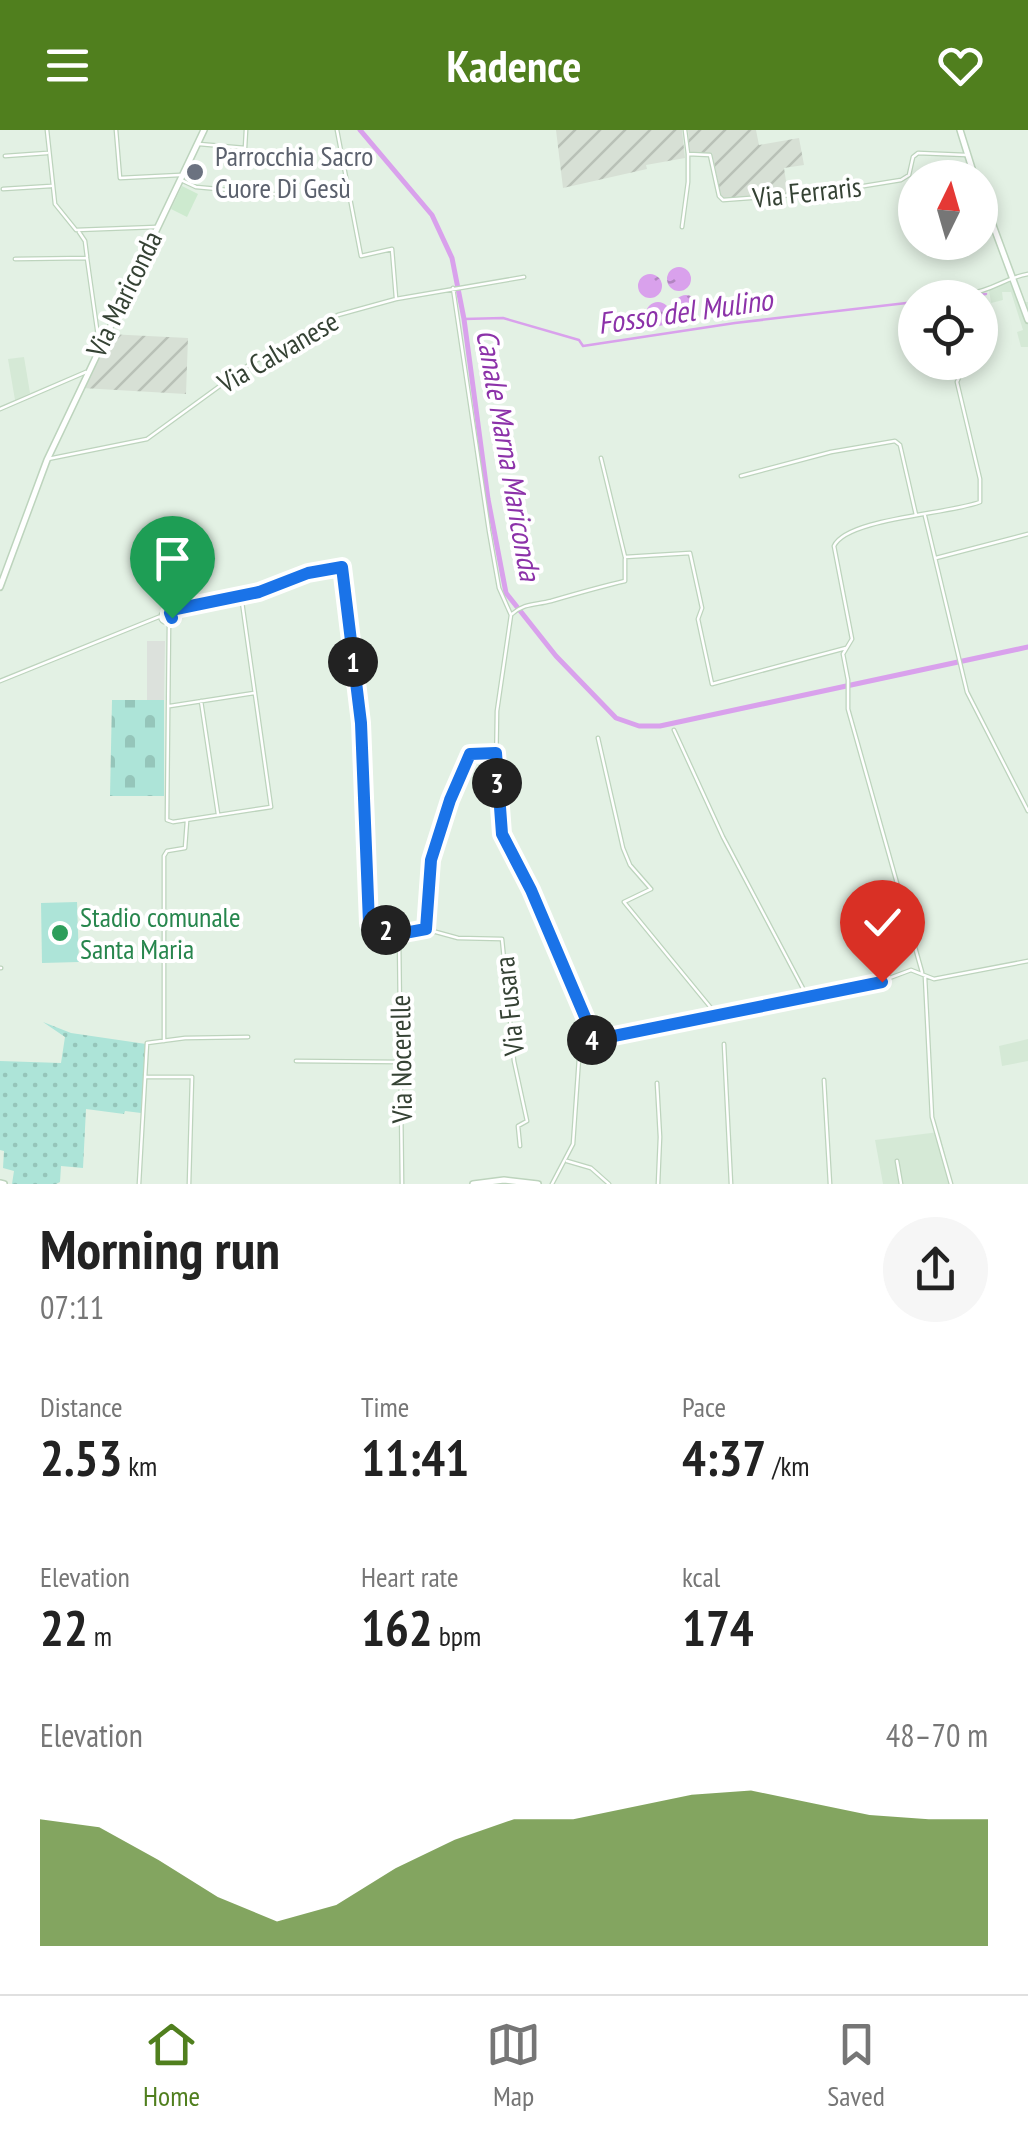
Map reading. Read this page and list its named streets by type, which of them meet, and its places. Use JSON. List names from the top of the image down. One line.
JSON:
{"streets":{"street":["Via Ferraris","Via Mariconda","Via Calvanese","Via Fusara","Via Nocerelle"]},"crossings":[["Via Mariconda","Via Calvanese"]],"water":["Fosso del Mulino","Canale Marna Mariconda"],"places":["Parrocchia Sacro Cuore Di Gesù","Stadio comunale Santa Maria"],"north":"top","page":{"header":"Kadence","pins":["1","3","2","4"],"heading":["Morning run","07:11"],"stats":[["Distance","2.53 km"],["Time","11:41"],["Pace","4:37 /km"],["Elevation","22 m"],["Heart rate","162 bpm"],["kcal","174"]],"chart":["Elevation","48–70 m"],"tabs":["Home","Map","Saved"]}}
